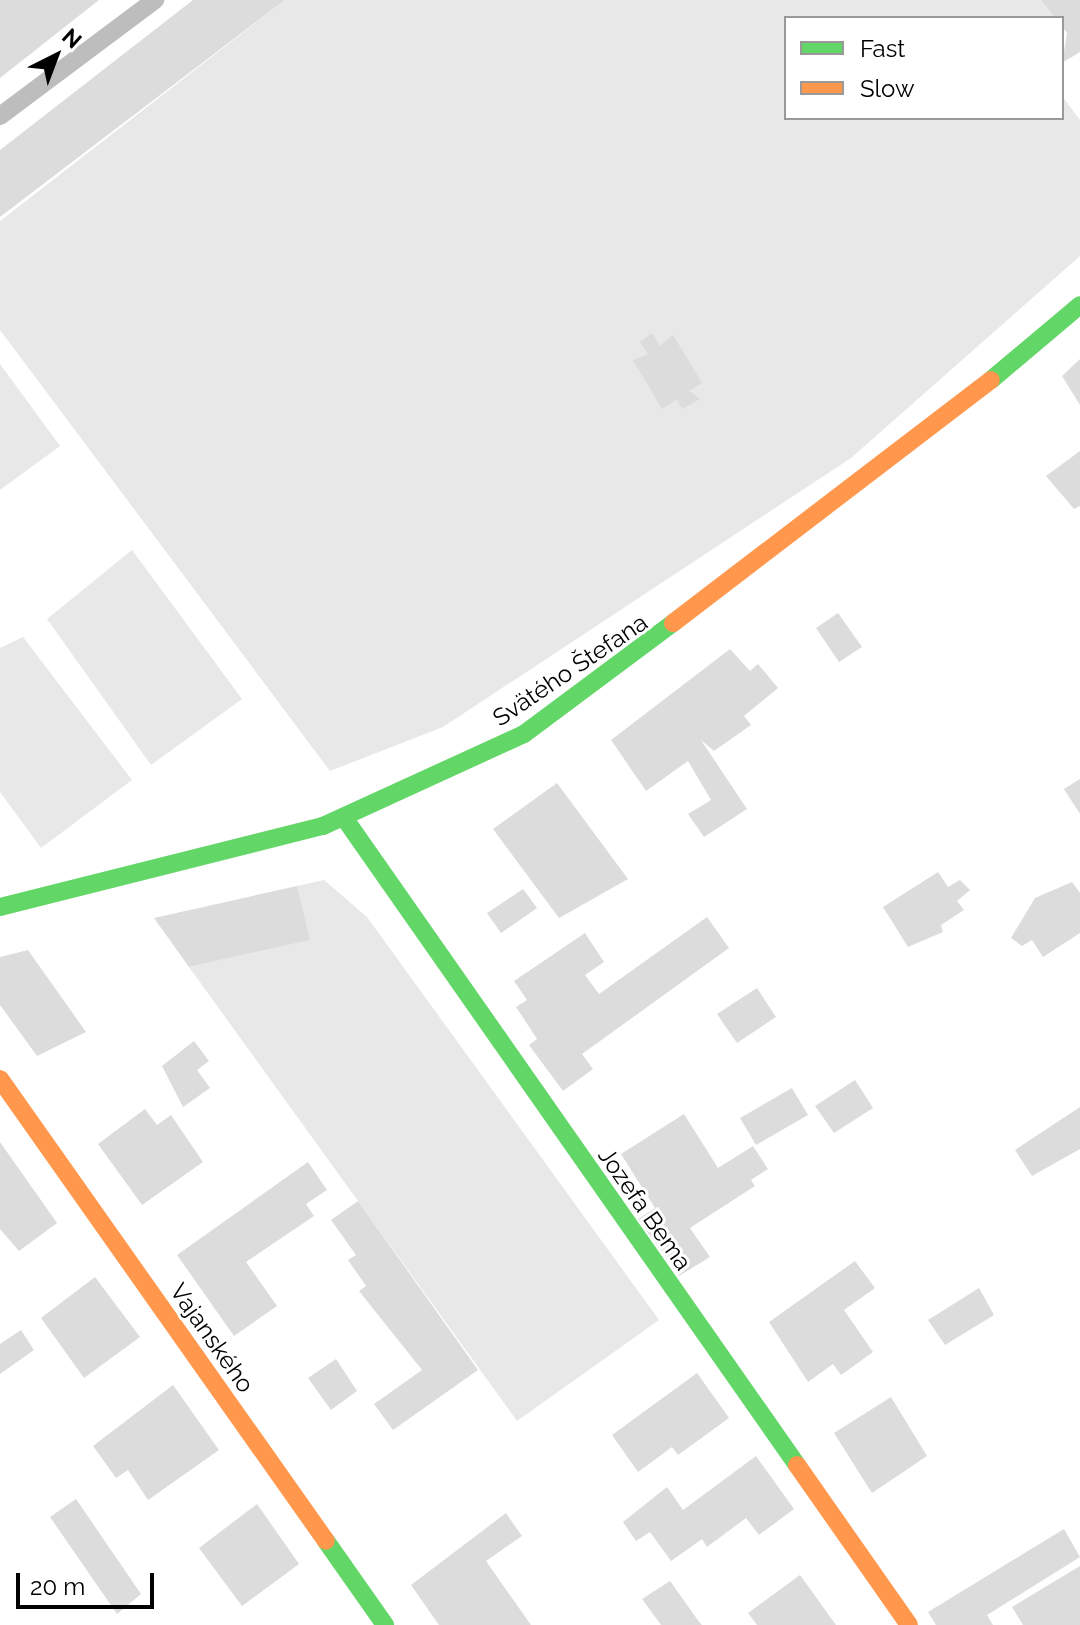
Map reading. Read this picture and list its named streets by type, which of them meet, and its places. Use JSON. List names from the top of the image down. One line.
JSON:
{"streets":{"street":["Svätého Štefana","Jozefa Bema","Vajanského"]},"crossings":[["Svätého Štefana","Jozefa Bema"]],"legend":["Fast","Slow"],"scale_bar":"20 m","north":"top right"}
